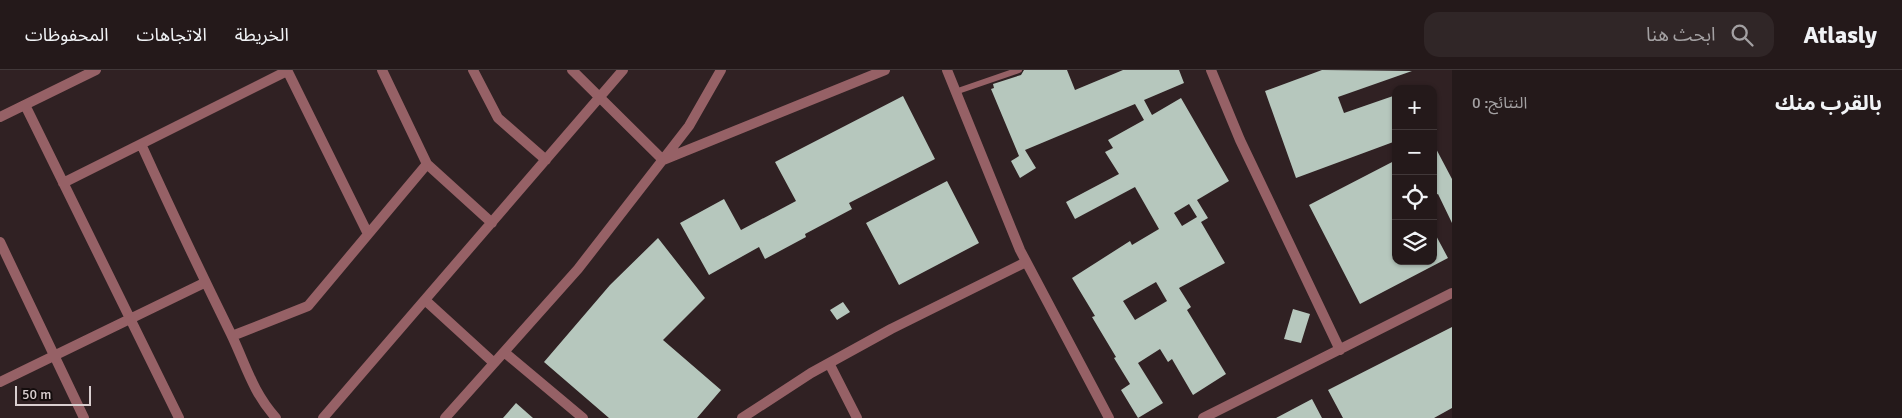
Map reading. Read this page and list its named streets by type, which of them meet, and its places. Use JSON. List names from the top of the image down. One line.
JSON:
{"scale_bar":"50 m","page":{"header":"Atlasly","search":"ابحث هنا","nav":["الخريطة","الاتجاهات","المحفوظات"],"heading":["بالقرب منك","النتائج: 0"],"map_buttons":["+","−"],"scale":"50 m"}}
